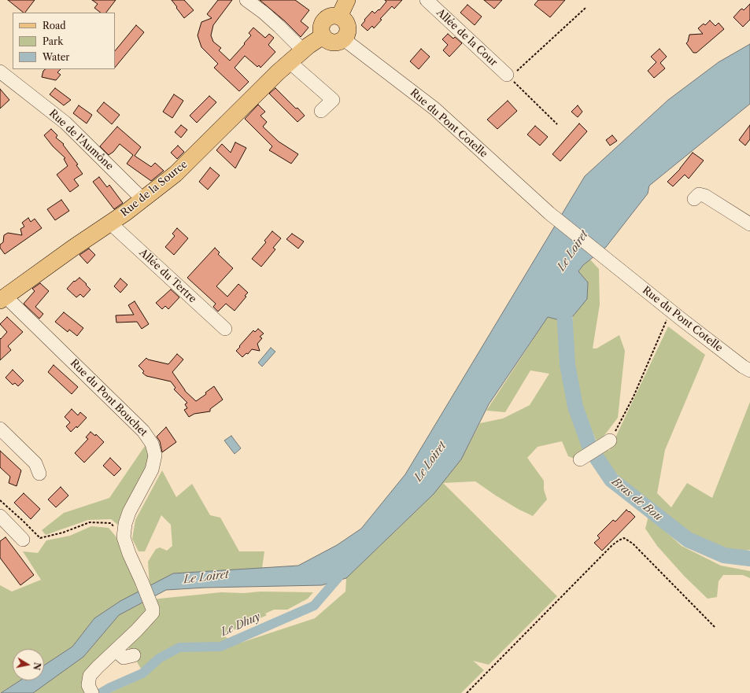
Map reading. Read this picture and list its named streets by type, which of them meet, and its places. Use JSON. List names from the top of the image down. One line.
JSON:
{"streets":{"main road":["Rue de la Source"],"street":["Allée de la Cour","Rue du Pont Cotelle","Rue de l'Aumône","Allée du Tertre","Rue du Pont Bouchet"]},"crossings":[["Rue du Pont Cotelle","Rue de la Source"],["Rue de l'Aumône","Rue de la Source"],["Rue de la Source","Allée du Tertre"],["Rue de la Source","Rue du Pont Bouchet"]],"water":["Le Loiret","Bras de Bou","Le Dhuy"],"legend":["Road","Park","Water"],"north":"right"}
